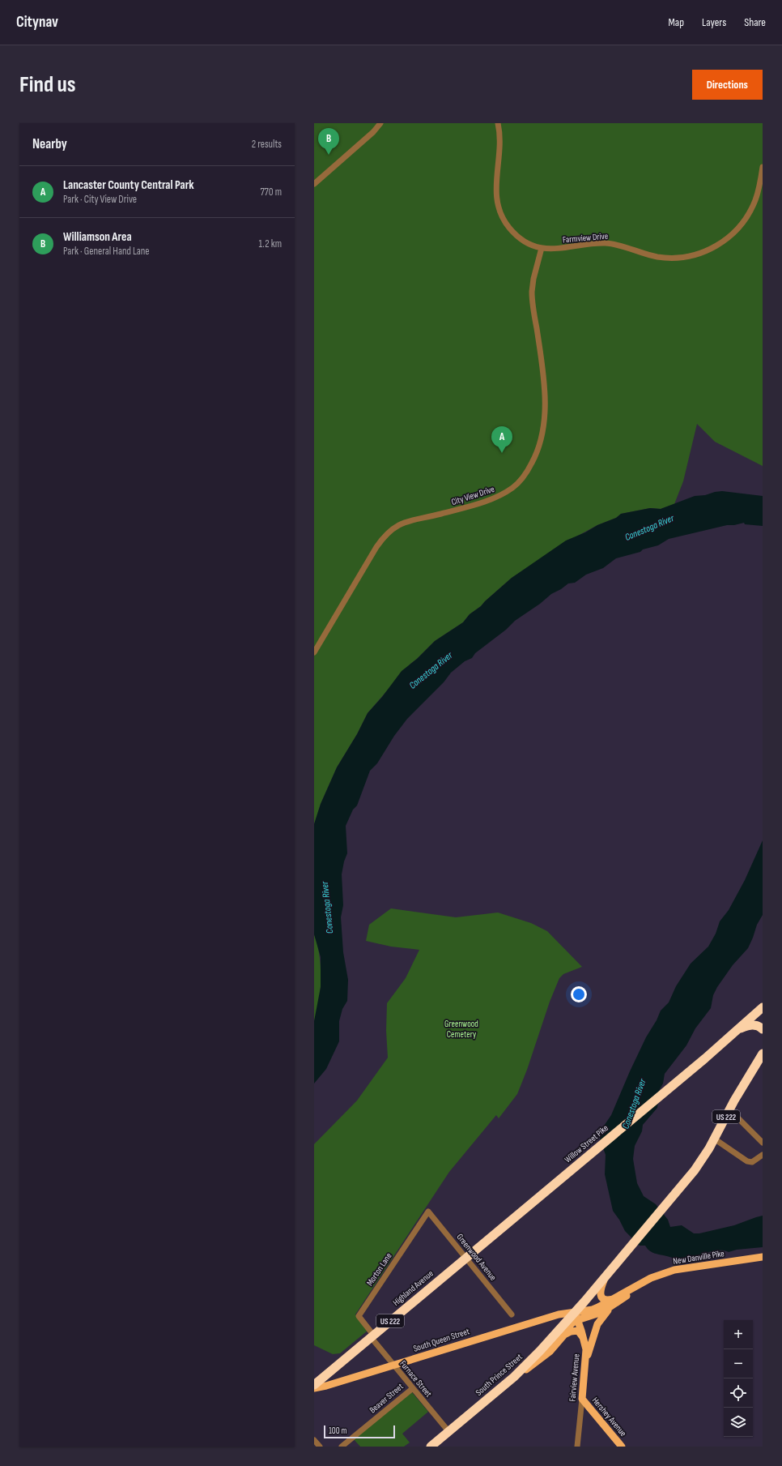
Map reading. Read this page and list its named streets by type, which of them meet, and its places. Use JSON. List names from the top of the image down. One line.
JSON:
{"streets":{"highway":["US 222","Willow Street Pike","Highland Avenue","South Prince Street"],"main road":["New Danville Pike","South Queen Street","Fairview Avenue","Hershey Avenue"],"street":["Farmview Drive","City View Drive","Greenwood Avenue","Morton Lane","Furnace Street","Beaver Street"]},"crossings":[["Farmview Drive","City View Drive"],["US 222","New Danville Pike"],["US 222","South Queen Street"],["US 222","South Prince Street"],["US 222","Fairview Avenue"],["Willow Street Pike","Greenwood Avenue"],["Willow Street Pike","Highland Avenue"],["Greenwood Avenue","Morton Lane"],["Greenwood Avenue","Highland Avenue"],["New Danville Pike","South Queen Street"],["New Danville Pike","South Prince Street"],["New Danville Pike","Fairview Avenue"],["Morton Lane","Highland Avenue"],["Morton Lane","Furnace Street"],["Highland Avenue","Furnace Street"],["South Queen Street","South Prince Street"],["South Queen Street","Fairview Avenue"],["South Queen Street","Furnace Street"],["South Prince Street","Fairview Avenue"],["South Prince Street","Furnace Street"],["Fairview Avenue","Hershey Avenue"],["Furnace Street","Beaver Street"]],"water":["Conestoga River"],"parks":["Greenwood Cemetery"],"scale_bar":"100 m","page":{"header":"Citynav","nav":["Map","Layers","Share"],"buttons":"Directions","title":"Find us","heading":["Nearby","2 results"],"pins":["B","A"],"list":[{"mark":"A","name":"Lancaster County Central Park","note":"Park · City View Drive","value":"770 m"},{"mark":"B","name":"Williamson Area","note":"Park · General Hand Lane","value":"1.2 km"}],"map_buttons":["+","−"],"scale":"100 m"}}
